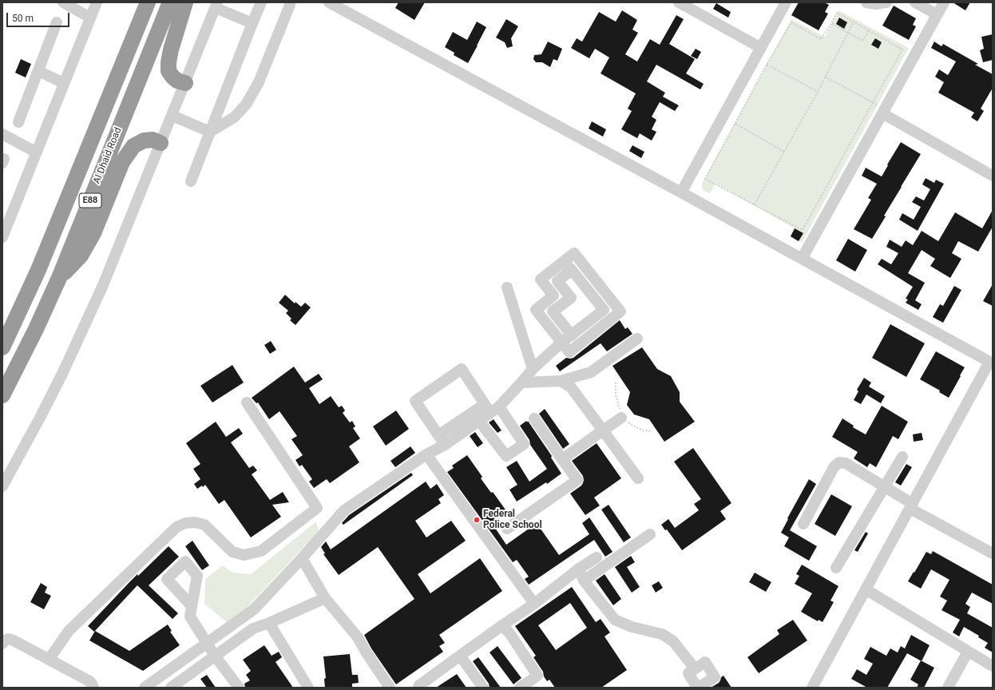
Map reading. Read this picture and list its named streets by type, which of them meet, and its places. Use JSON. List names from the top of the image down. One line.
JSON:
{"streets":{"highway":["Al Dhaid Road","E88"]},"places":["Federal Police School"],"scale_bar":"50 m"}
